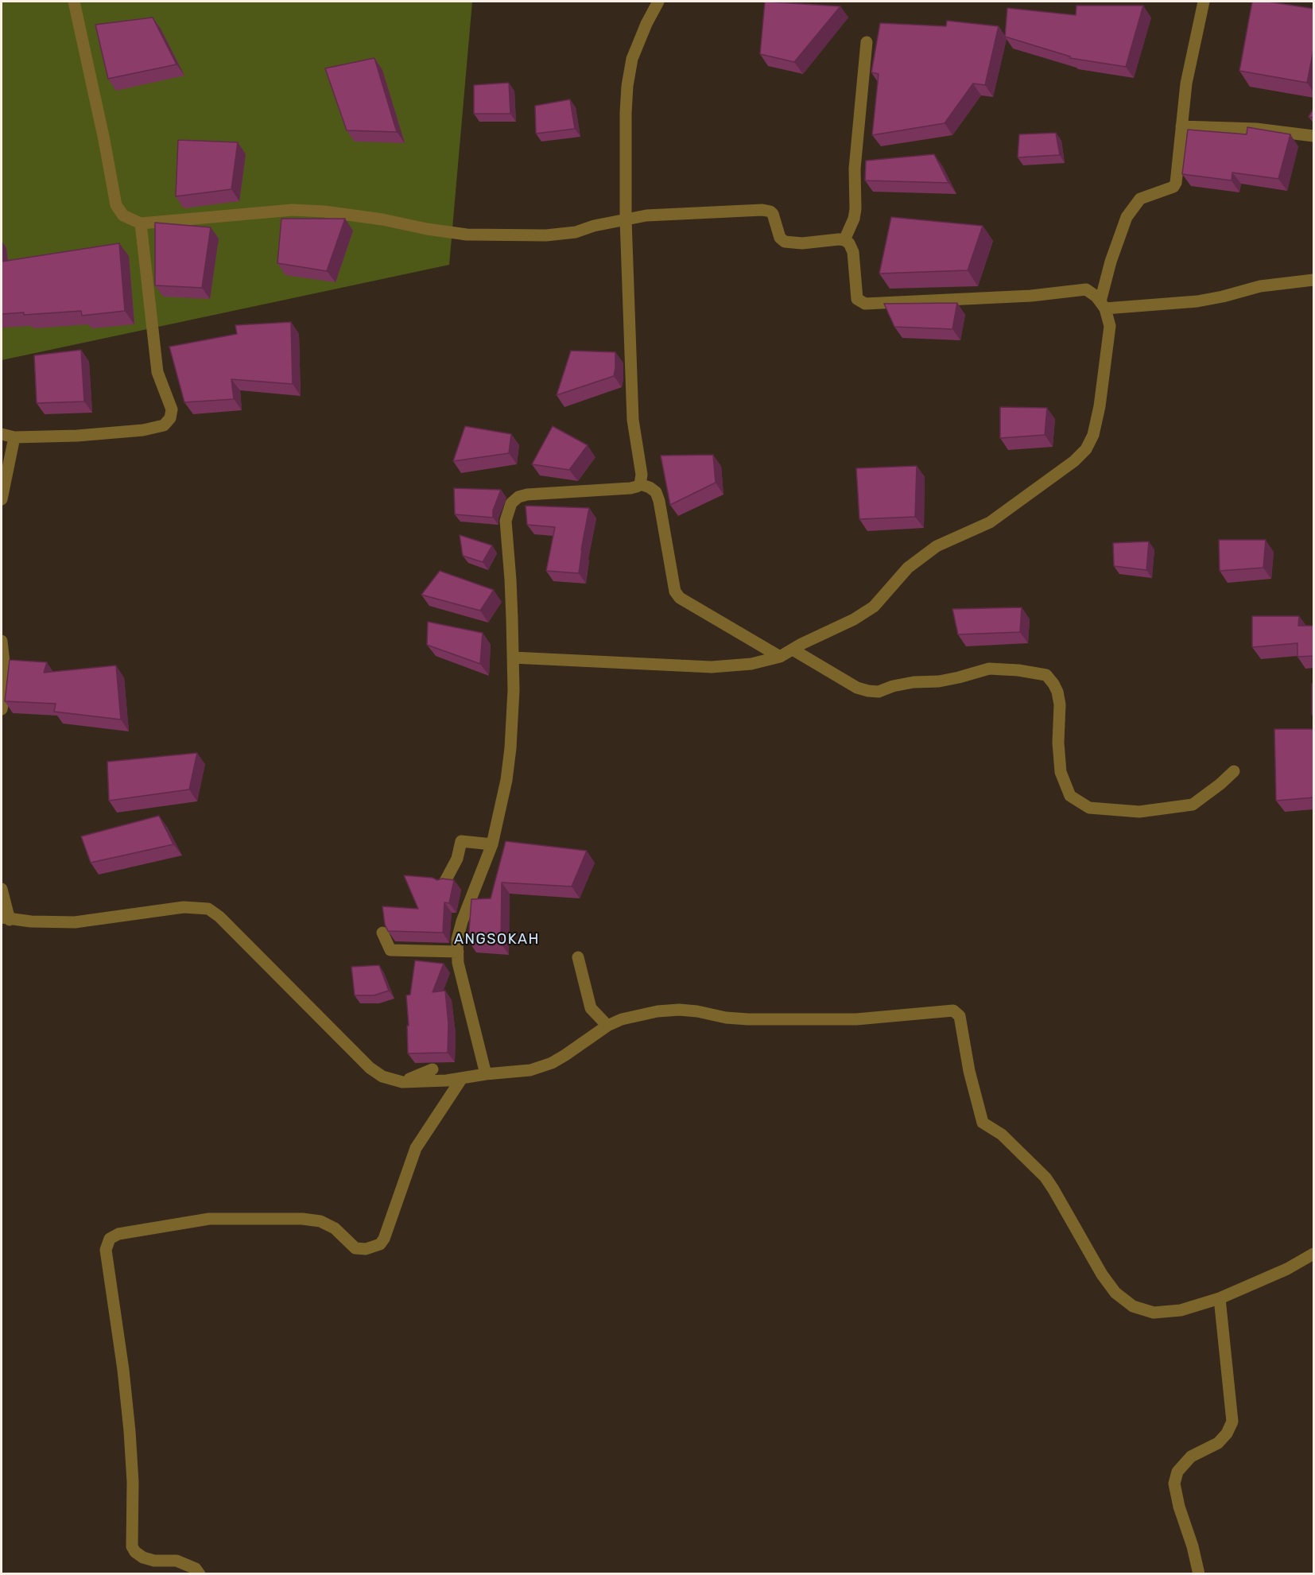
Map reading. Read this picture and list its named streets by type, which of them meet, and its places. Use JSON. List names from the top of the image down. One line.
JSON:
{"districts":["ANGSOKAH"]}
